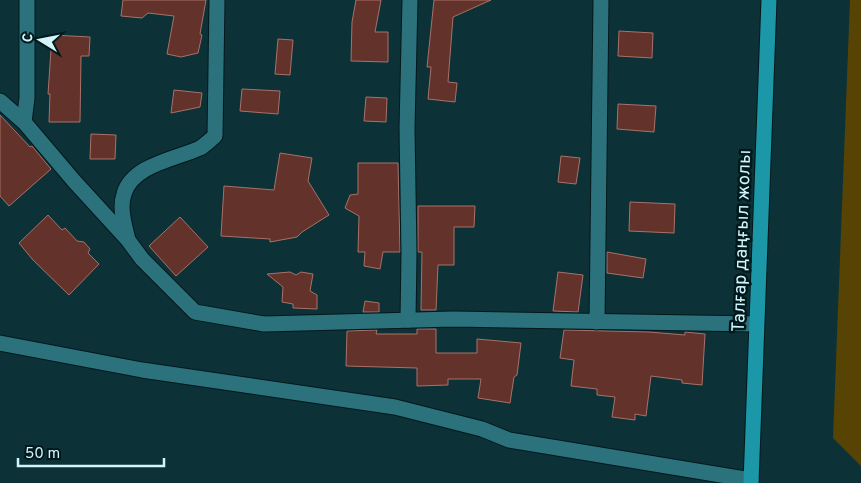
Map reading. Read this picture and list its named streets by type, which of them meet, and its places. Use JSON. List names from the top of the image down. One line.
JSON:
{"streets":{"main road":["Талғар даңғыл жолы"]},"scale_bar":"50 m","north":"left"}
